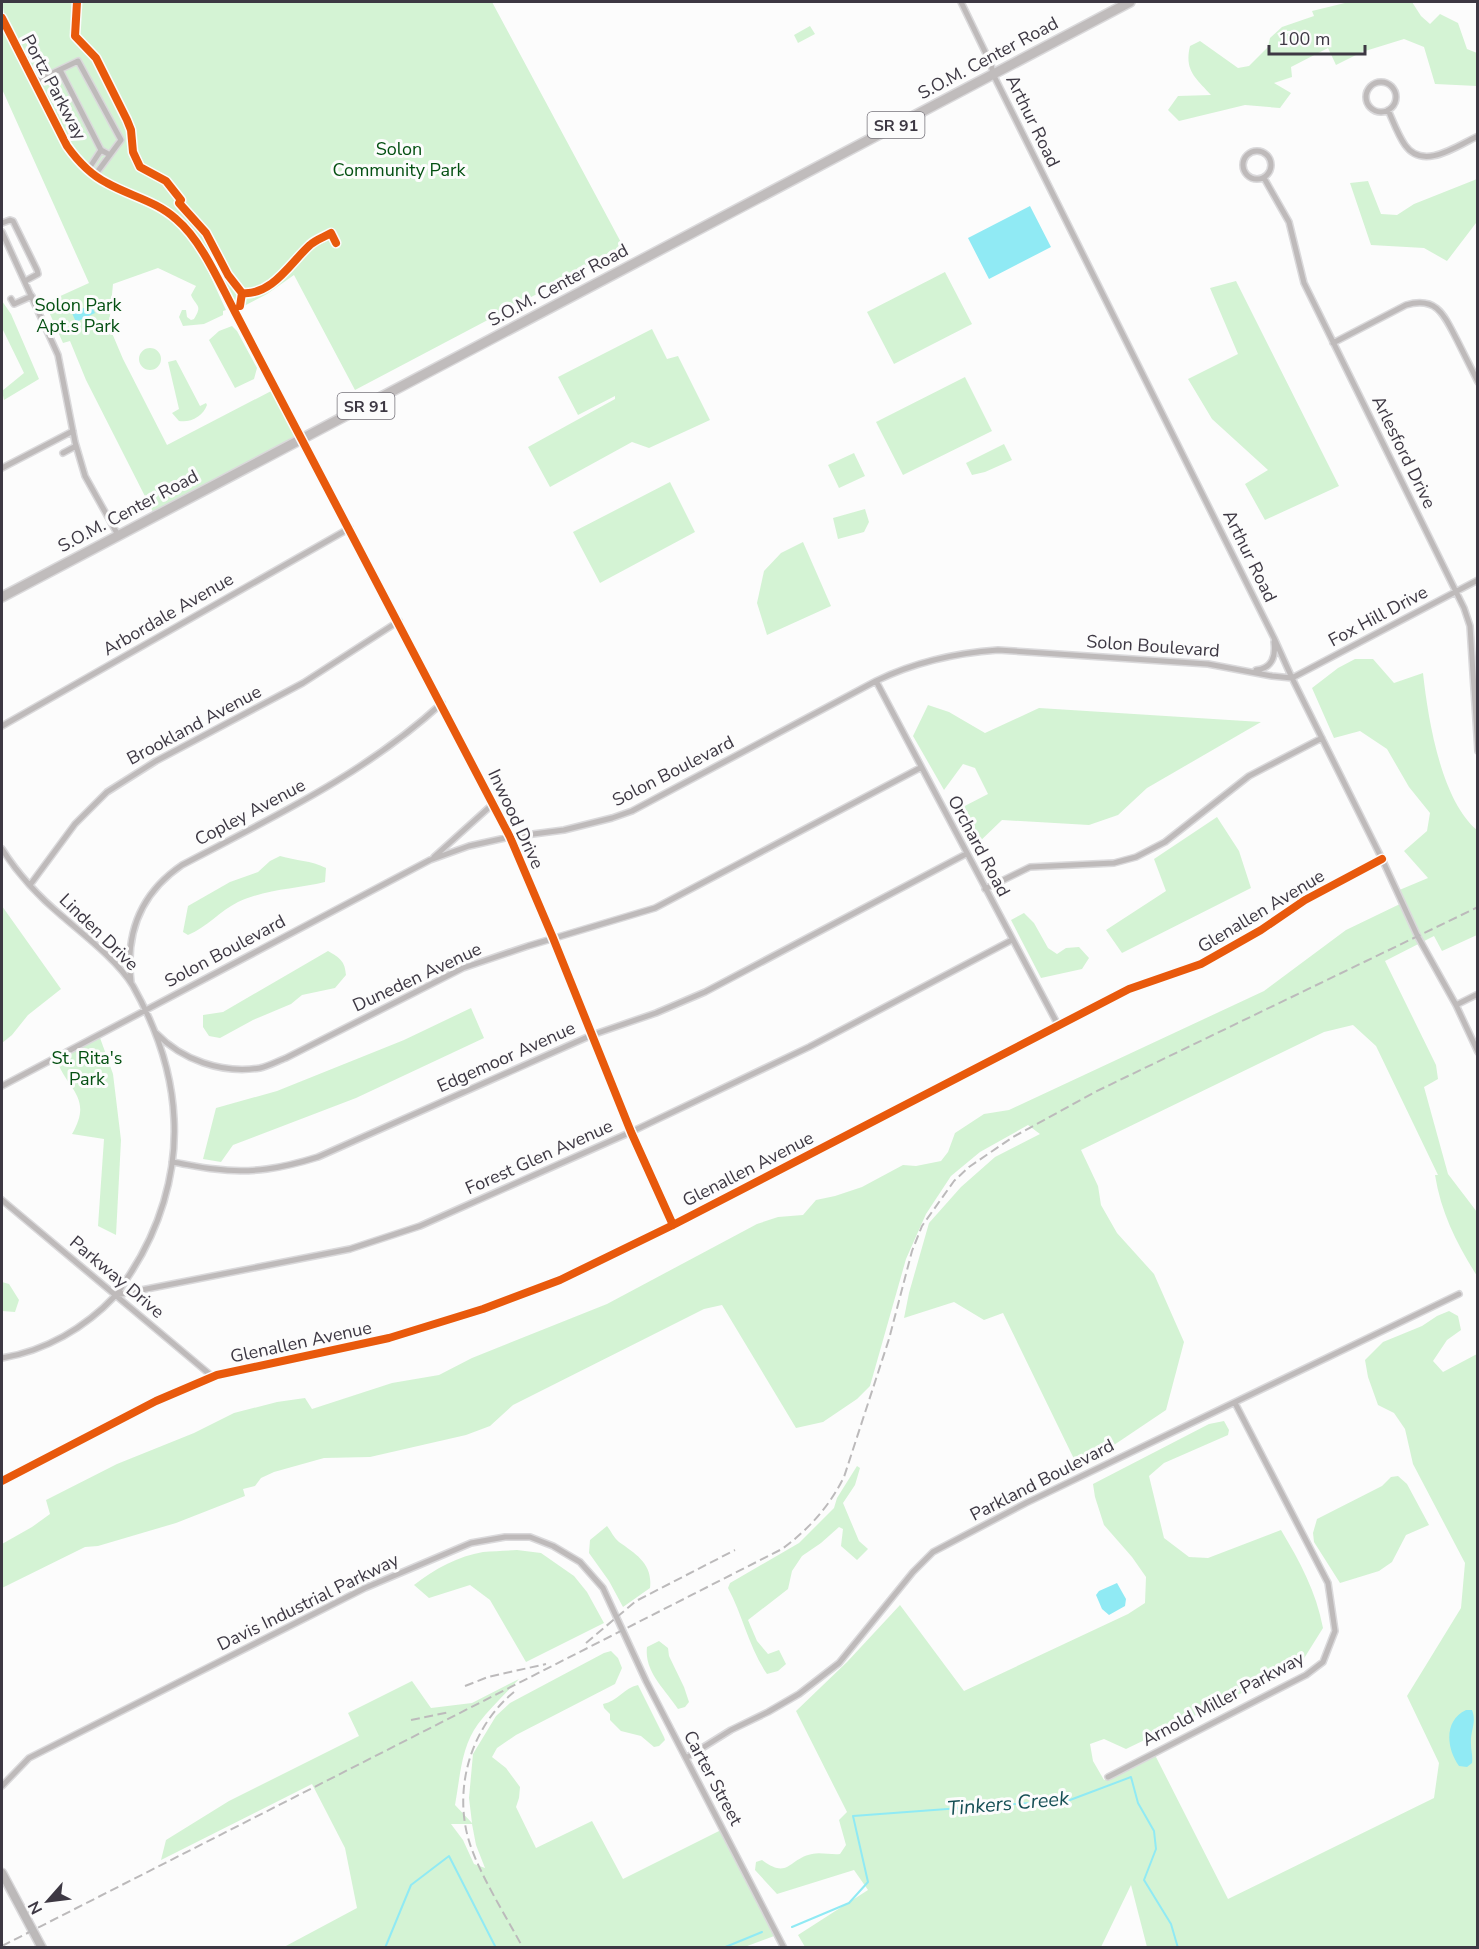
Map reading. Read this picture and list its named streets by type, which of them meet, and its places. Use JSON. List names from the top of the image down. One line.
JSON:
{"streets":{"main road":["S.O.M. Center Road","SR 91"],"street":["Portz Parkway","Arthur Road","Arlesford Drive","Arbordale Avenue","Fox Hill Drive","Solon Boulevard","Brookland Avenue","Copley Avenue","Inwood Drive","Orchard Road","Glenallen Avenue","Linden Drive","Duneden Avenue","Edgemoor Avenue","Forest Glen Avenue","Parkway Drive","Parkland Boulevard","Davis Industrial Parkway","Arnold Miller Parkway","Carter Street"]},"crossings":[["S.O.M. Center Road","Portz Parkway"],["S.O.M. Center Road","Arthur Road"],["S.O.M. Center Road","Inwood Drive"],["Portz Parkway","Inwood Drive"],["Arthur Road","Fox Hill Drive"],["Arthur Road","Solon Boulevard"],["Arthur Road","Glenallen Avenue"],["Arlesford Drive","Fox Hill Drive"],["Arbordale Avenue","Inwood Drive"],["Fox Hill Drive","Solon Boulevard"],["Solon Boulevard","Inwood Drive"],["Solon Boulevard","Orchard Road"],["Solon Boulevard","Linden Drive"],["Brookland Avenue","Inwood Drive"],["Brookland Avenue","Linden Drive"],["Copley Avenue","Inwood Drive"],["Copley Avenue","Linden Drive"],["Inwood Drive","Glenallen Avenue"],["Inwood Drive","Duneden Avenue"],["Inwood Drive","Edgemoor Avenue"],["Inwood Drive","Forest Glen Avenue"],["Orchard Road","Glenallen Avenue"],["Orchard Road","Duneden Avenue"],["Orchard Road","Edgemoor Avenue"],["Orchard Road","Forest Glen Avenue"],["Glenallen Avenue","Parkway Drive"],["Linden Drive","Duneden Avenue"],["Linden Drive","Edgemoor Avenue"],["Linden Drive","Forest Glen Avenue"],["Linden Drive","Parkway Drive"],["Forest Glen Avenue","Parkway Drive"],["Parkland Boulevard","Arnold Miller Parkway"],["Parkland Boulevard","Carter Street"],["Davis Industrial Parkway","Carter Street"]],"water":["Tinkers Creek"],"parks":["Solon Community Park","Solon Park Apt.s Park","St. Rita's Park"],"scale_bar":"100 m","north":"bottom left"}
